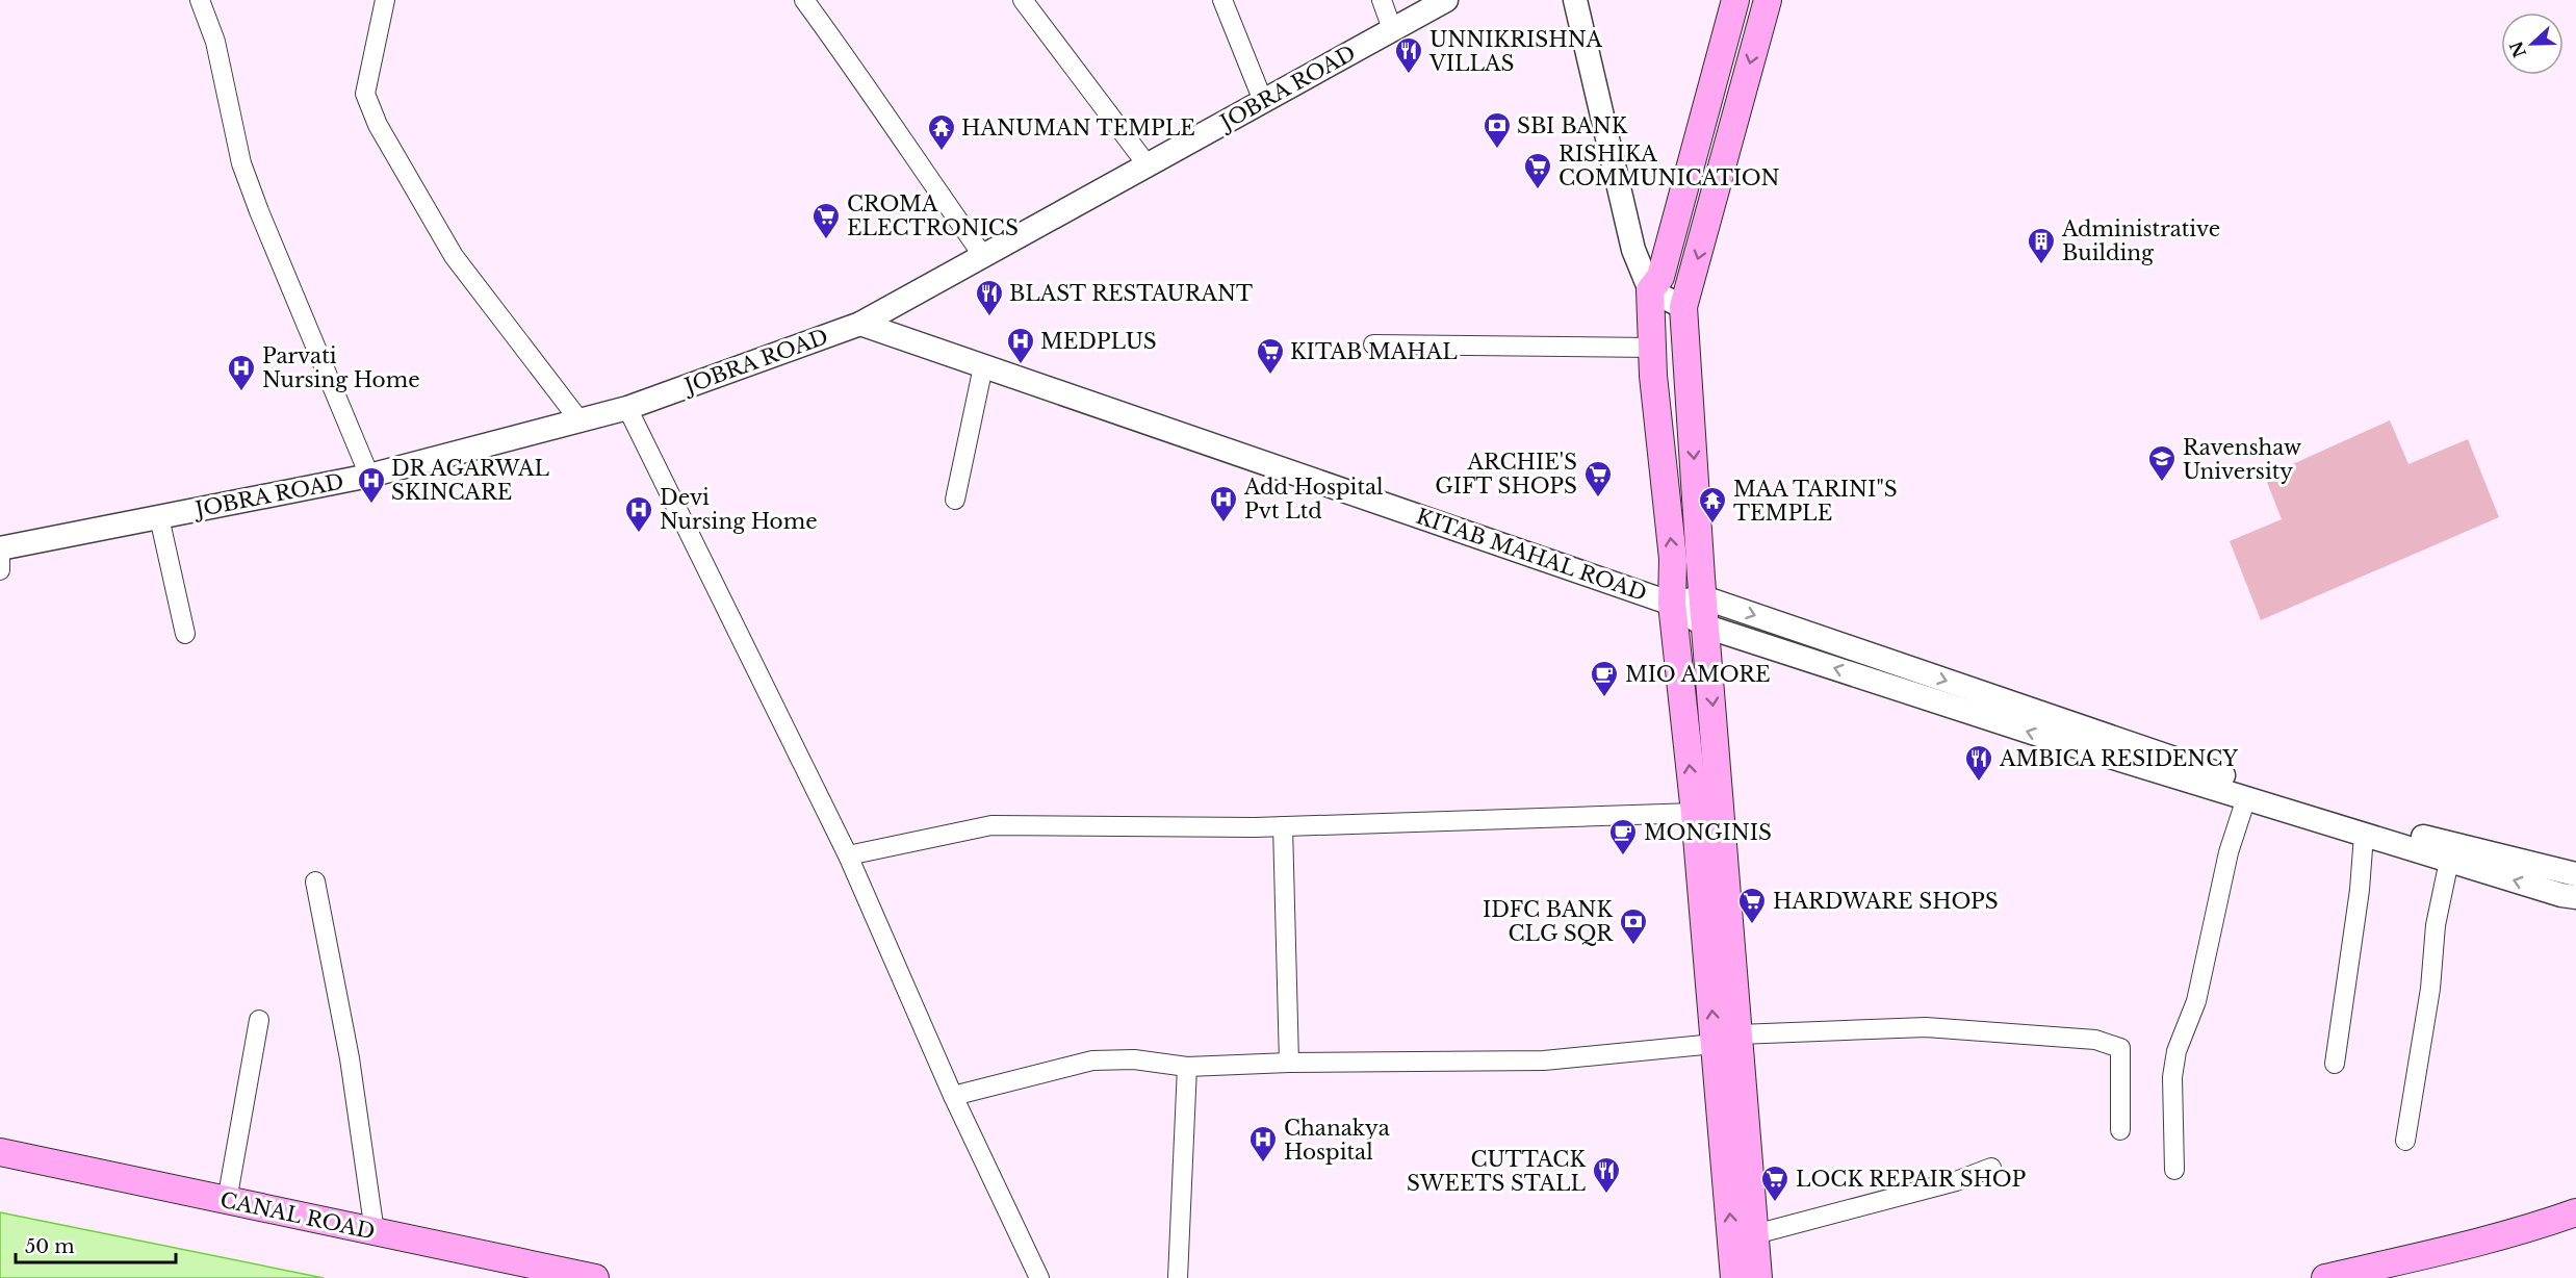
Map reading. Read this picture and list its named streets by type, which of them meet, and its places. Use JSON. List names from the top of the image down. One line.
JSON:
{"streets":{"main road":["CANAL ROAD"],"street":["JOBRA ROAD","KITAB MAHAL ROAD"]},"crossings":[["JOBRA ROAD","KITAB MAHAL ROAD"]],"places":{"restaurant":["UNNIKRISHNA VILLAS","BLAST RESTAURANT","AMBICA RESIDENCY","CUTTACK SWEETS STALL"],"bank":["SBI BANK","IDFC BANK CLG SQR"],"temple":["HANUMAN TEMPLE","MAA TARINI\"S TEMPLE"],"supermarket":["RISHIKA COMMUNICATION","CROMA ELECTRONICS","KITAB MAHAL","ARCHIE'S GIFT SHOPS","HARDWARE SHOPS","LOCK REPAIR SHOP"],"building":["Administrative Building"],"hospital":["MEDPLUS","Parvati Nursing Home","DR AGARWAL SKINCARE","Add Hospital Pvt Ltd","Devi Nursing Home","Chanakya Hospital"],"school or university":["Ravenshaw University"],"cafe":["MIO AMORE","MONGINIS"]},"scale_bar":"50 m","north":"left"}
